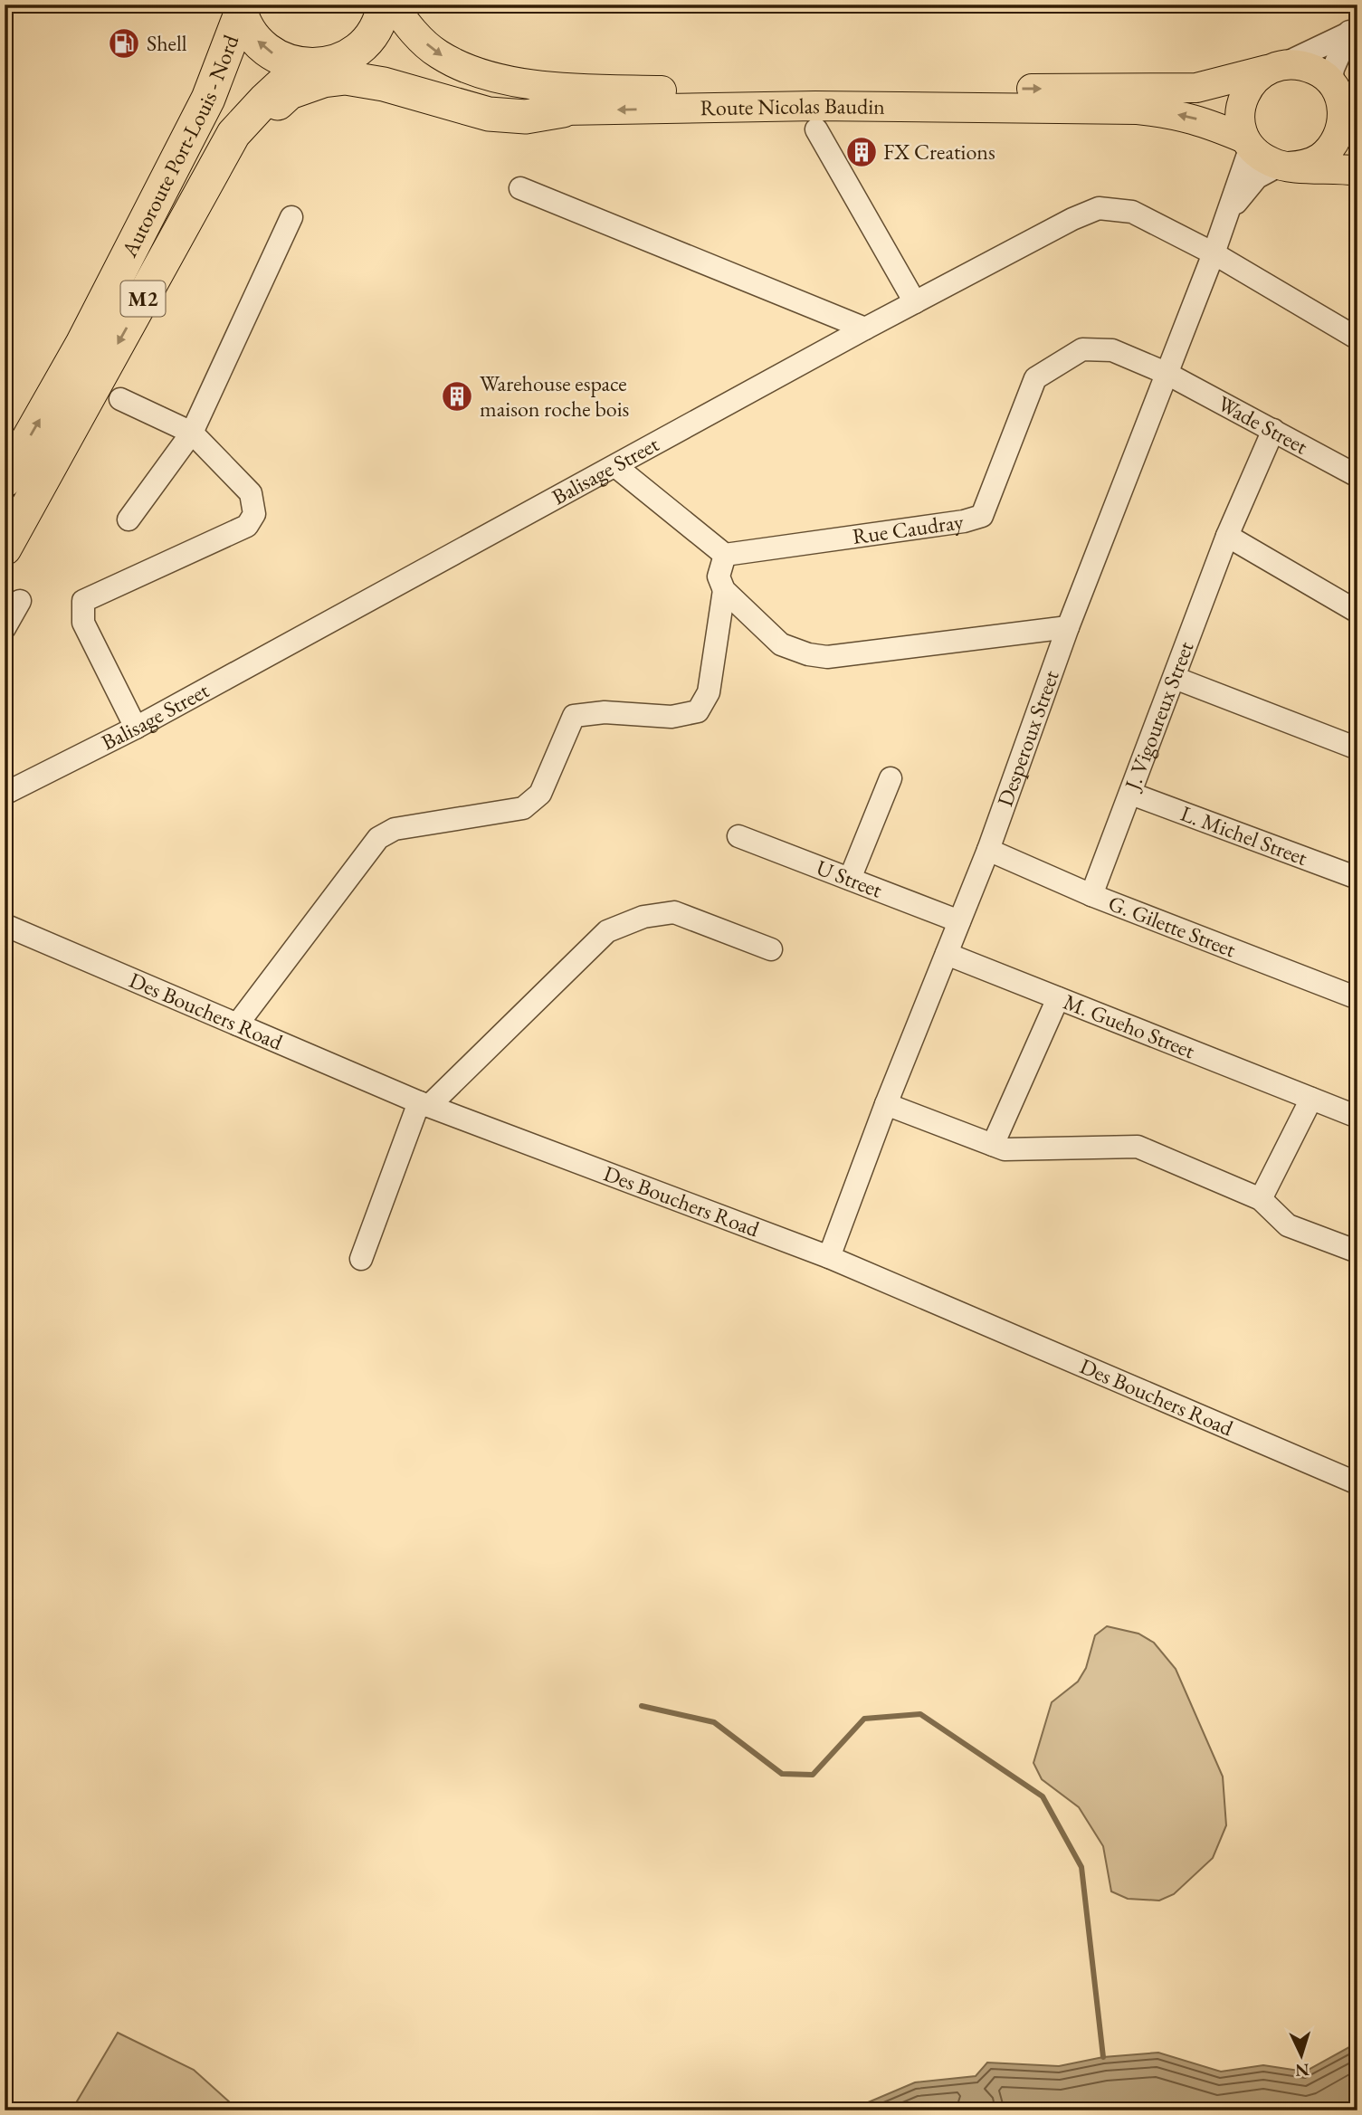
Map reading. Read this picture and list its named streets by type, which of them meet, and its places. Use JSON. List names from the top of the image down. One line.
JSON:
{"streets":{"highway":["Autoroute Port-Louis - Nord","M2"],"main road":["Route Nicolas Baudin"],"street":["Wade Street","Balisage Street","Rue Caudray","J. Vigoureux Street","Desperoux Street","L. Michel Street","U Street","G. Gilette Street","Des Bouchers Road","M. Gueho Street"]},"crossings":[["Route Nicolas Baudin","M2"],["Route Nicolas Baudin","Desperoux Street"],["Autoroute Port-Louis - Nord","M2"],["Wade Street","Rue Caudray"],["Wade Street","J. Vigoureux Street"],["Wade Street","Desperoux Street"],["Balisage Street","Desperoux Street"],["Rue Caudray","Desperoux Street"],["J. Vigoureux Street","L. Michel Street"],["J. Vigoureux Street","G. Gilette Street"],["Desperoux Street","U Street"],["Desperoux Street","G. Gilette Street"],["Desperoux Street","Des Bouchers Road"],["Desperoux Street","M. Gueho Street"]],"places":{"fuel station":["Shell"],"building":["FX Creations","Warehouse espace maison roche bois"]},"north":"bottom"}
